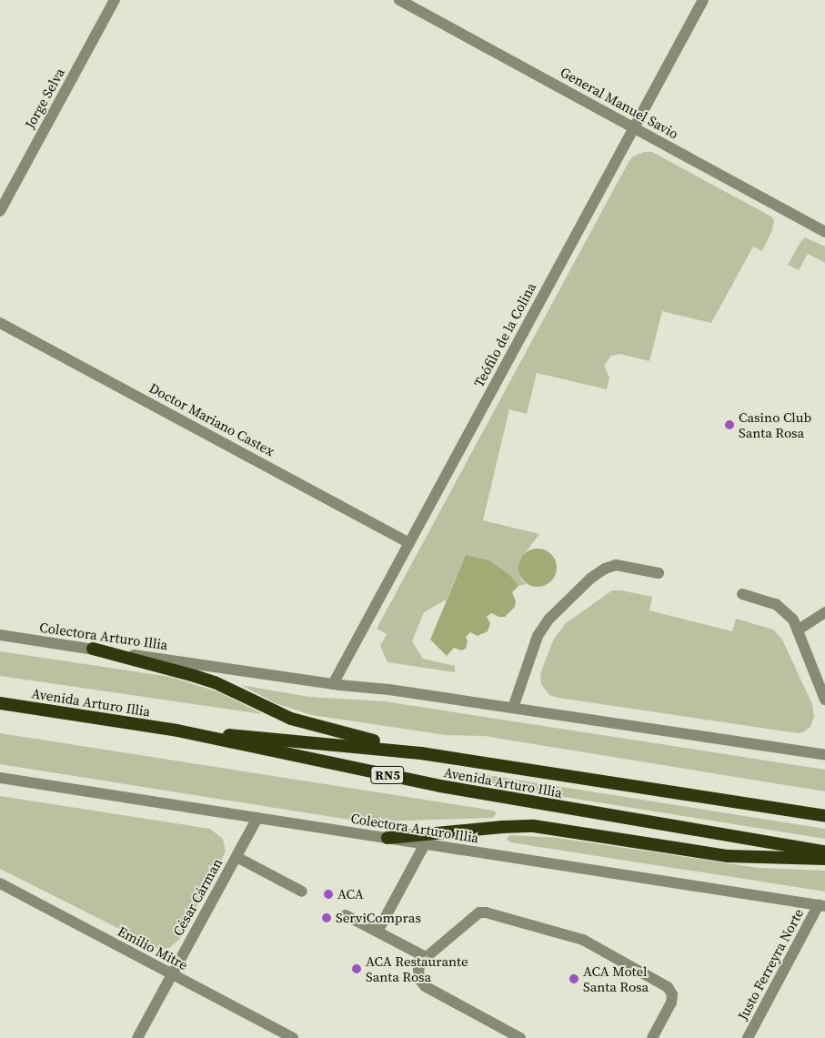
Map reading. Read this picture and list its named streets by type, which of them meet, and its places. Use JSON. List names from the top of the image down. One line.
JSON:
{"streets":{"highway":["Avenida Arturo Illia","RN5"],"street":["Jorge Selva","General Manuel Savio","Teófilo de la Colina","Doctor Mariano Castex","Colectora Arturo Illia","César Cárman","Emilio Mitre","Justo Ferreyra Norte"]},"crossings":[["General Manuel Savio","Teófilo de la Colina"],["Teófilo de la Colina","Doctor Mariano Castex"],["Teófilo de la Colina","Colectora Arturo Illia"],["Colectora Arturo Illia","César Cárman"],["Colectora Arturo Illia","Justo Ferreyra Norte"],["César Cárman","Emilio Mitre"]],"places":["Casino Club Santa Rosa","ACA","ServiCompras","ACA Restaurante Santa Rosa","ACA Motel Santa Rosa"]}
